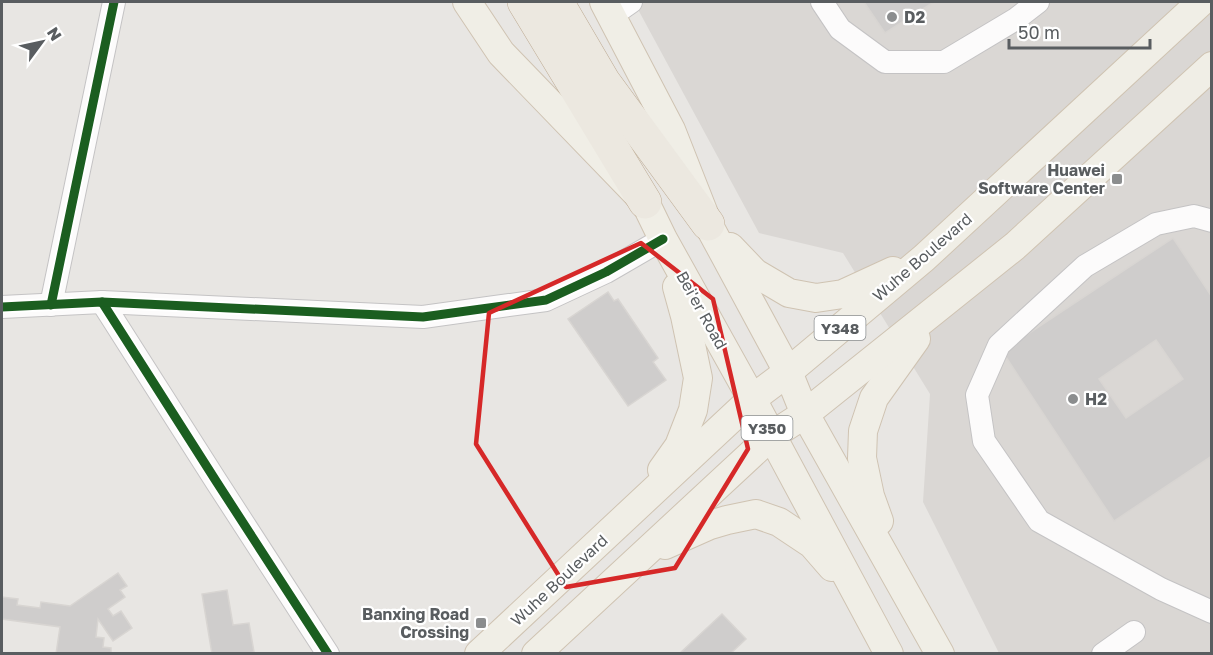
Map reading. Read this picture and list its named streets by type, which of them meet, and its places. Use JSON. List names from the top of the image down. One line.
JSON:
{"streets":{"main road":["Wuhe Boulevard","Bei'er Road","Y348","Y350"]},"crossings":[["Wuhe Boulevard","Bei'er Road"],["Wuhe Boulevard","Y350"],["Bei'er Road","Y348"],["Y348","Y350"]],"places":{"other":["D2","H2"],"transit":["Huawei Software Center","Banxing Road Crossing"]},"scale_bar":"50 m","north":"top right"}
